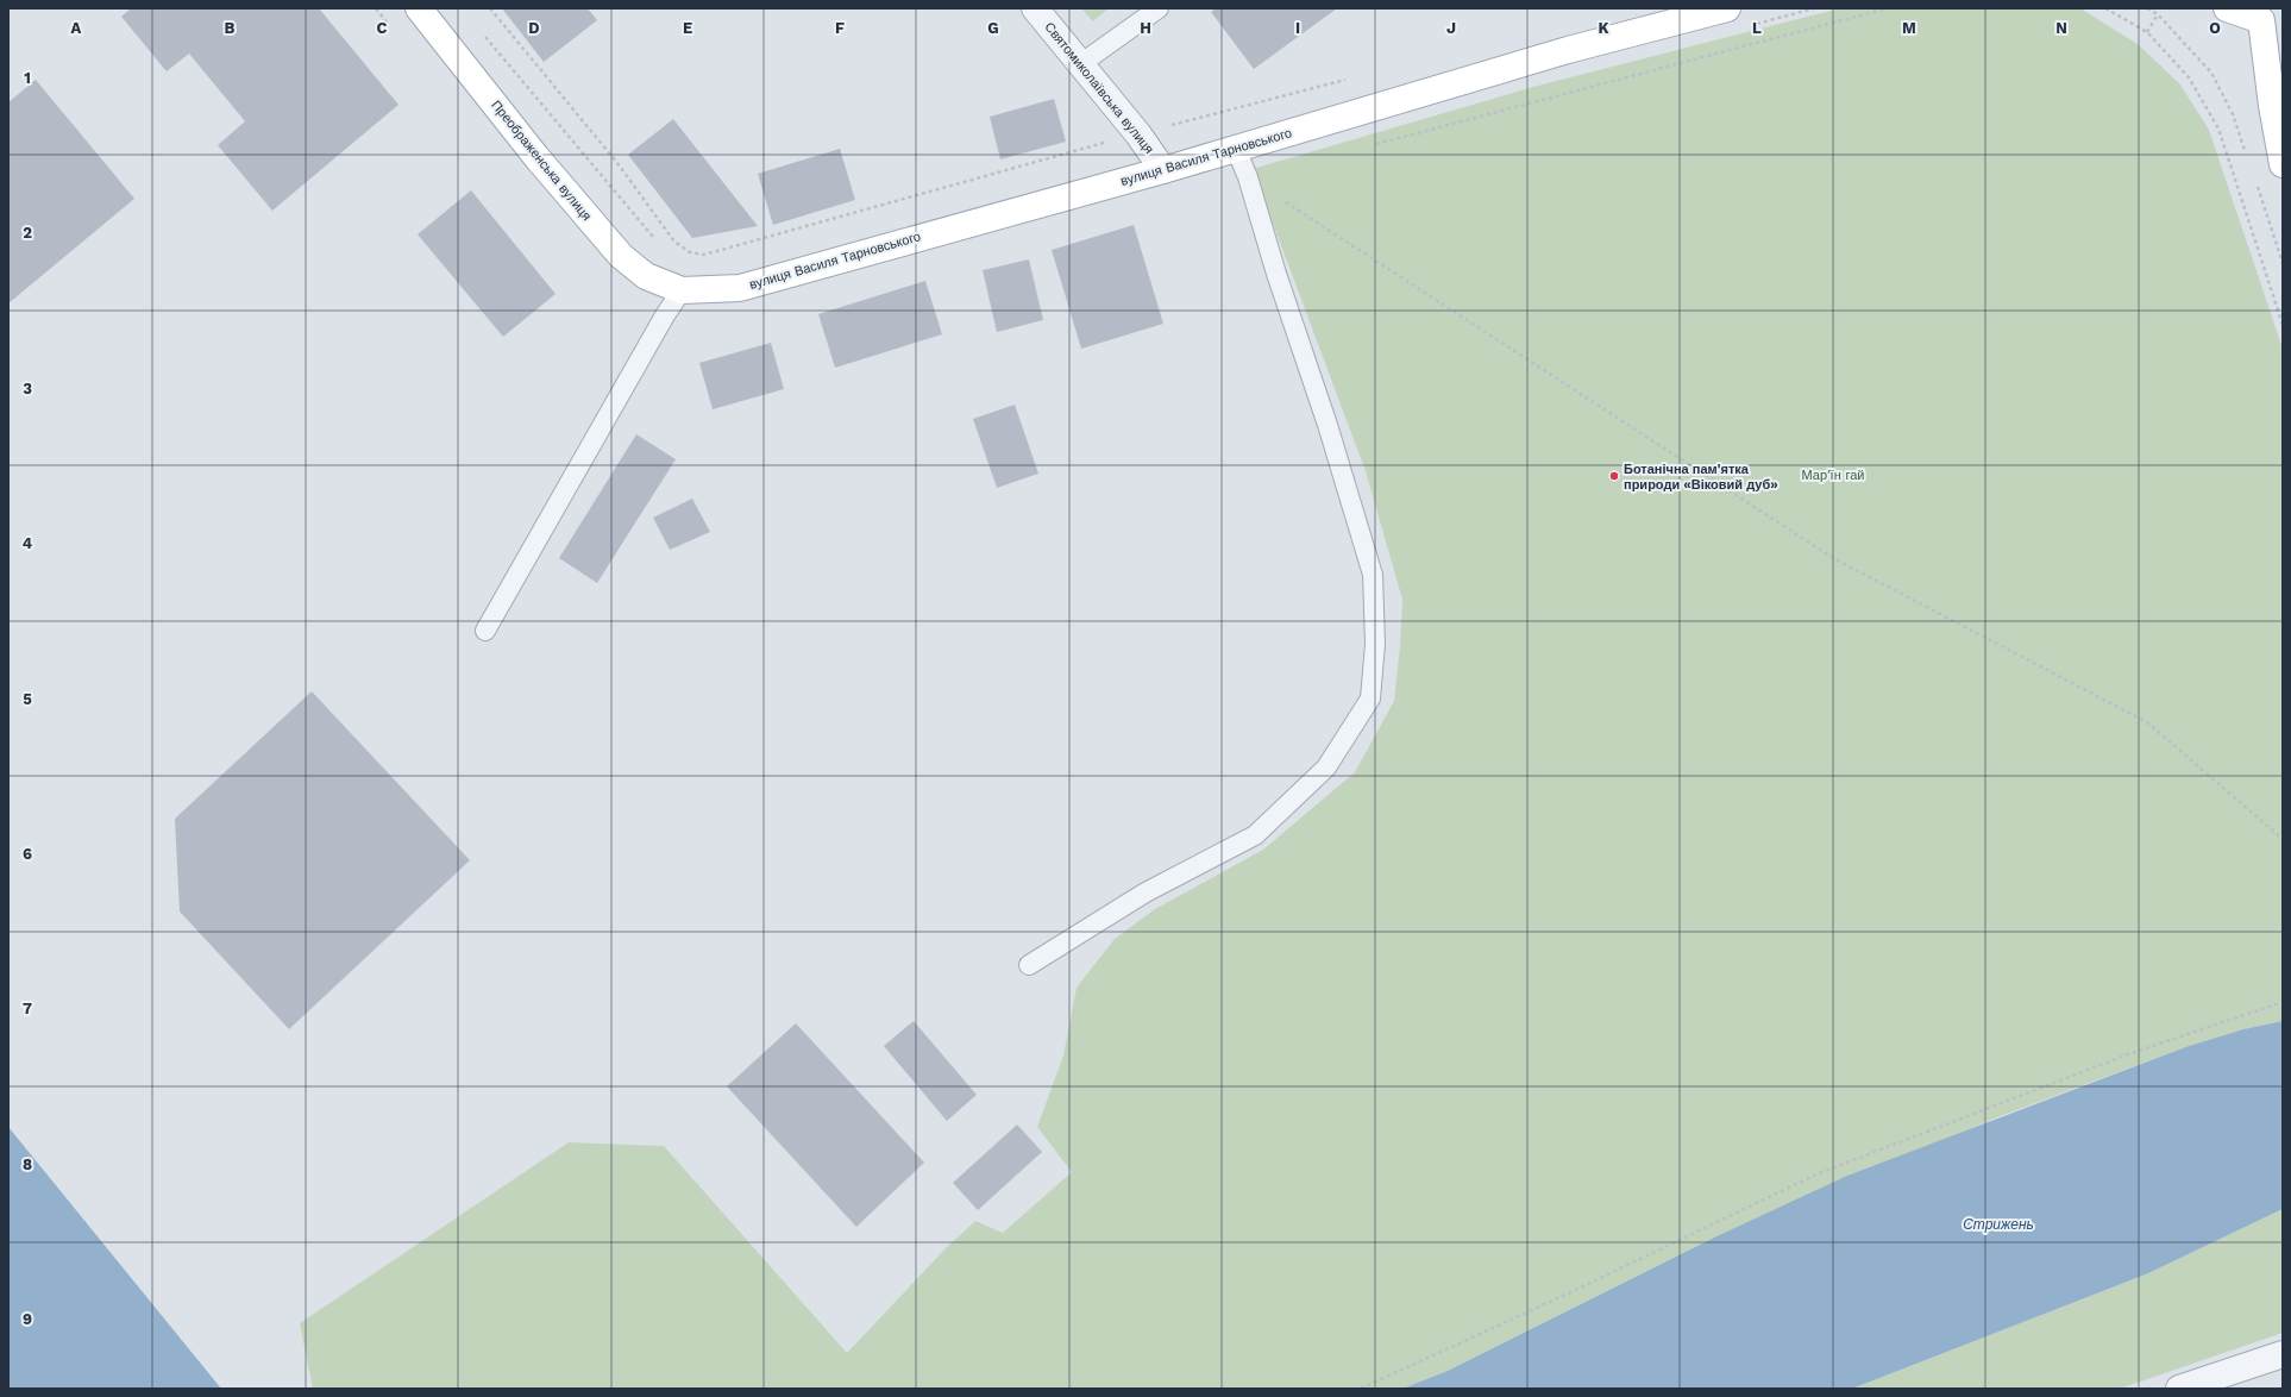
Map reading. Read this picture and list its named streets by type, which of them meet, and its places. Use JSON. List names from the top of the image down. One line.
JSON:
{"streets":{"main road":["вулиця Василя Тарновського","Преображенська вулиця"],"street":["Святомиколаївська вулиця"]},"crossings":[["Святомиколаївська вулиця","вулиця Василя Тарновського"],["вулиця Василя Тарновського","Преображенська вулиця"]],"water":["Стрижень"],"parks":["Мар'їн гай"],"places":["Ботанічна пам'ятка природи «Віковий дуб»"],"grid":{"columns":["A","B","C","D","E","F","G","H","I","J","K","L","M","N","O"],"rows":["1","2","3","4","5","6","7","8","9"]}}
